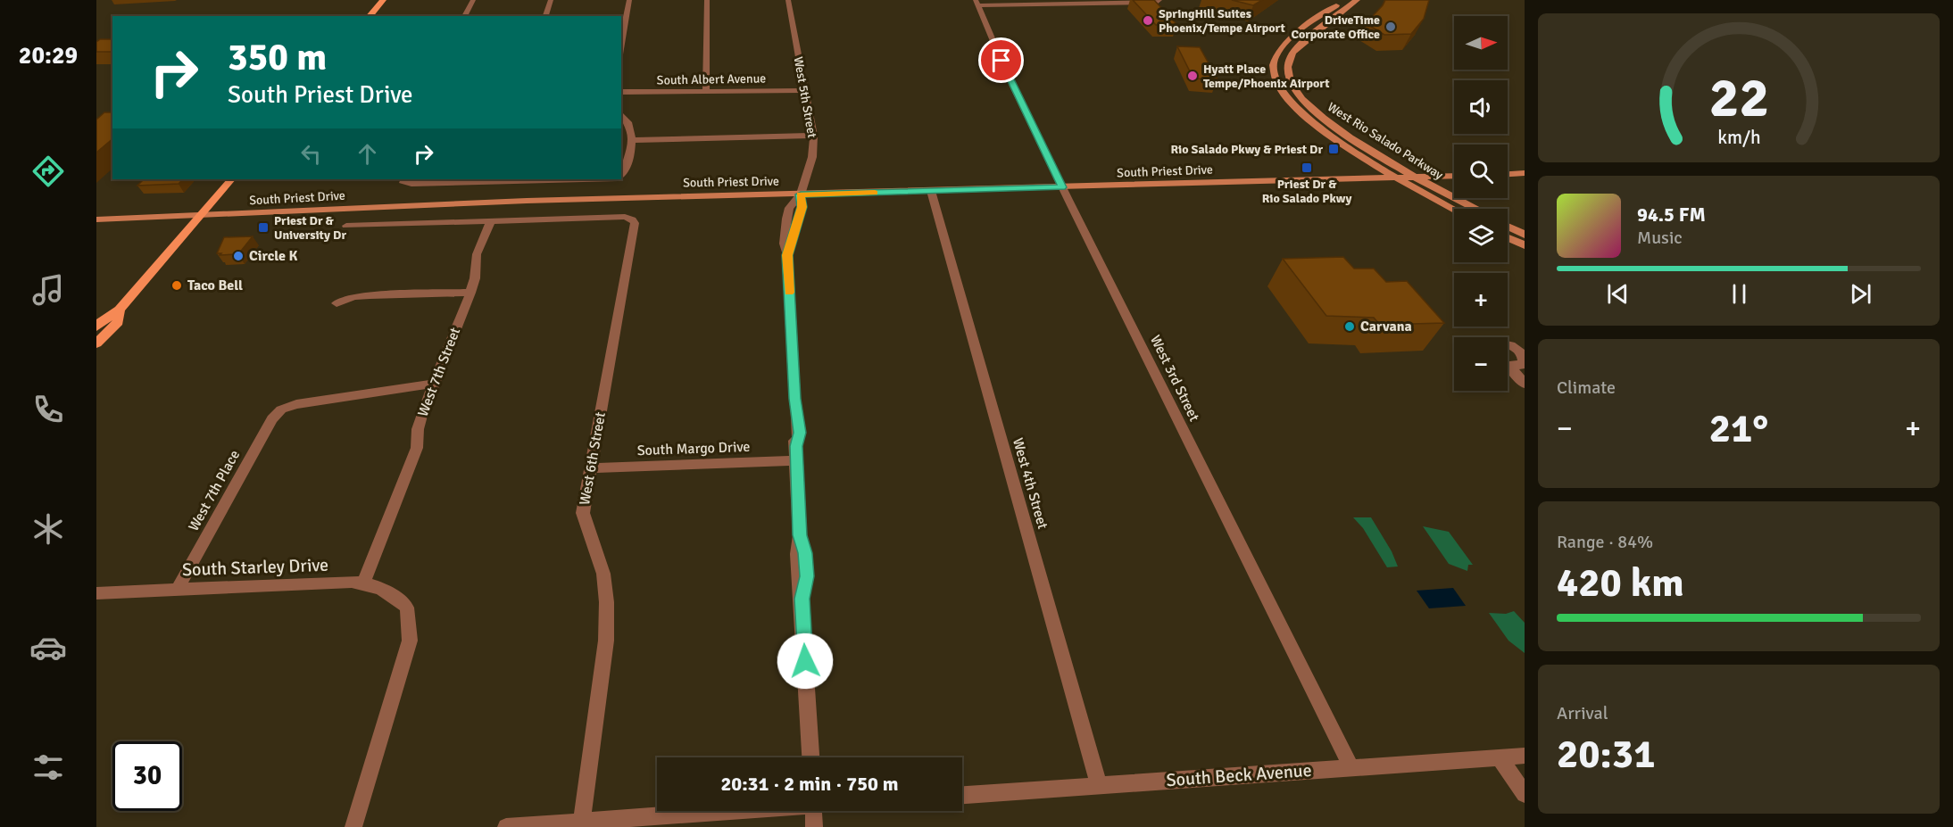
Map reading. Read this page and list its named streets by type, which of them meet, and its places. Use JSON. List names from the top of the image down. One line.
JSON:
{"streets":{"main road":["West Rio Salado Parkway","South Priest Drive"],"street":["South Albert Avenue","West 5th Street","West 7th Street","West 3rd Street","South Margo Drive","West 6th Street","West 4th Street","West 7th Place","South Starley Drive","South Beck Avenue"]},"crossings":[["South Albert Avenue","West 5th Street"],["West 5th Street","South Priest Drive"],["West 5th Street","South Margo Drive"],["West Rio Salado Parkway","South Priest Drive"],["South Priest Drive","West 3rd Street"],["South Priest Drive","West 4th Street"],["West 7th Street","West 6th Street"],["West 7th Street","West 7th Place"],["West 7th Street","South Starley Drive"],["West 3rd Street","South Beck Avenue"],["South Margo Drive","West 6th Street"],["West 4th Street","South Beck Avenue"],["West 7th Place","South Starley Drive"]],"places":{"other":["SpringHill Suites Phoenix/Tempe Airport","DriveTime Corporate Office","Hyatt Place Tempe/Phoenix Airport","Circle K","Taco Bell","Carvana"],"transit":["Rio Salado Pkwy & Priest Dr","Priest Dr & Rio Salado Pkwy","Priest Dr & University Dr"]},"north":"right","page":{"tabs":"20:29","map_buttons":["+","−"],"turn":["350 m","South Priest Drive"],"song":["94.5 FM","Music"],"tile":["Climate",["Range · 84%","420 km"],["Arrival","20:31"]],"heat":["−","21°","+"],"limit":"30","trip":"20:31 · 2 min · 750 m","gauge":["22","km/h"]}}
